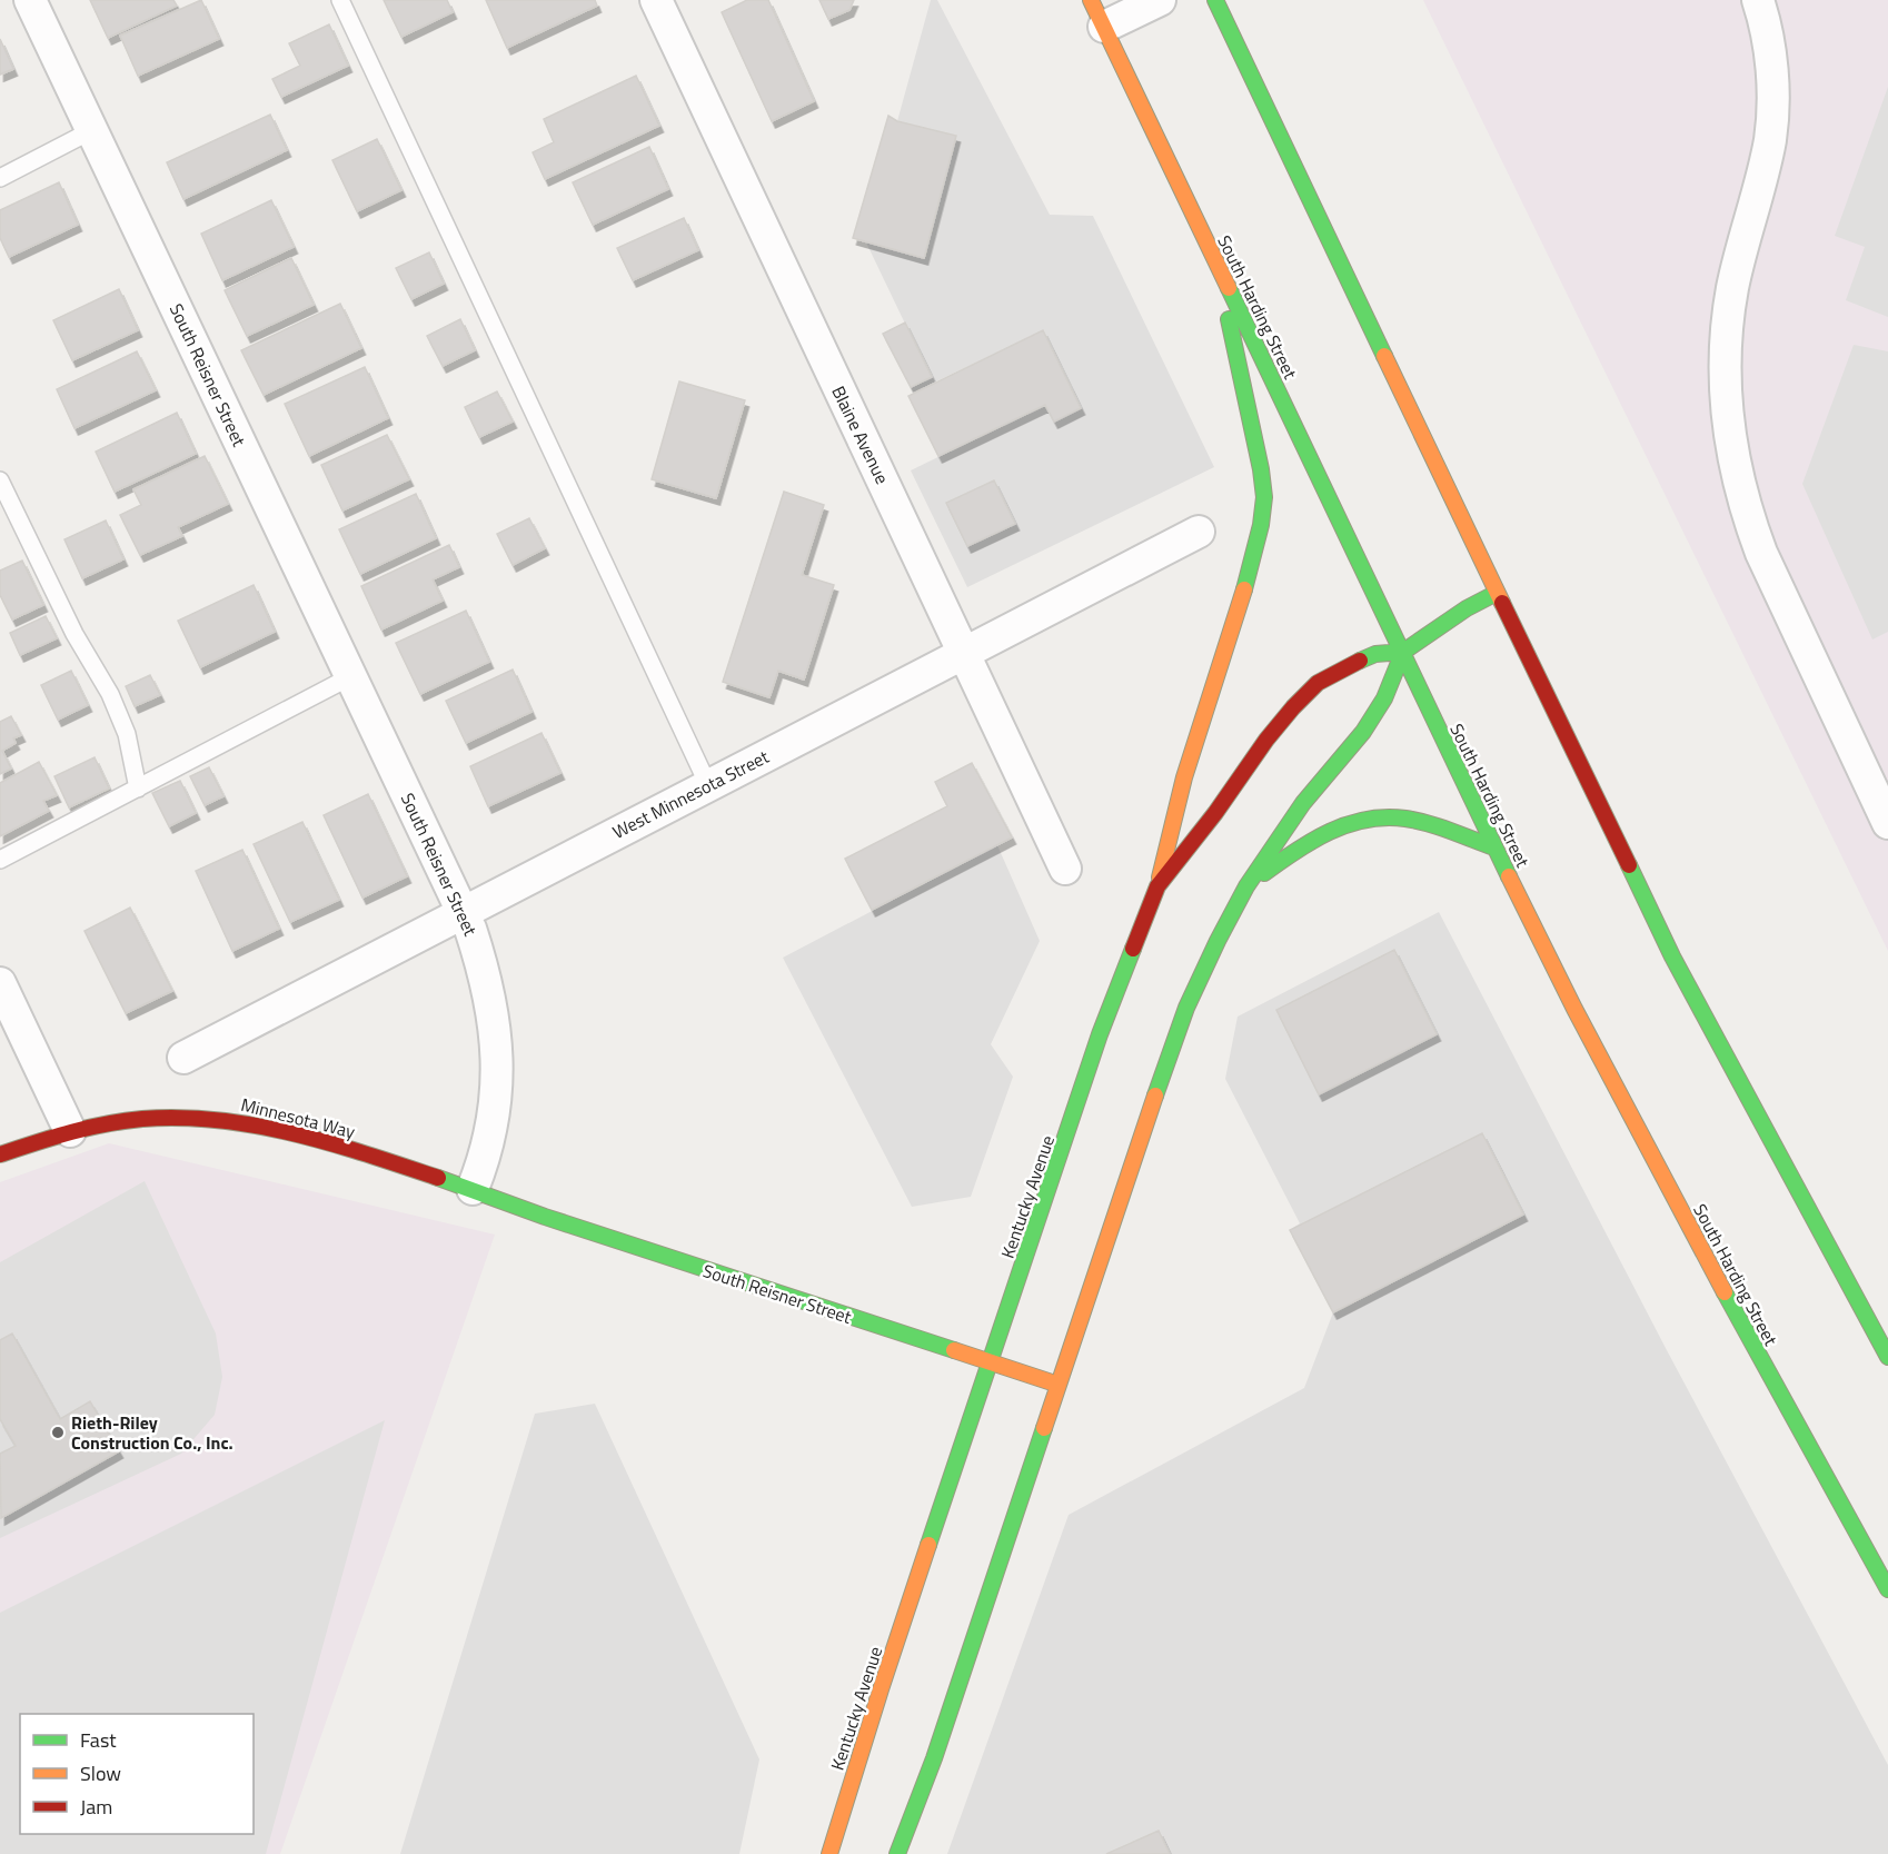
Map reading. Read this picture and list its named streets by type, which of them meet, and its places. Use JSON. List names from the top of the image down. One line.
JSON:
{"streets":{"main road":["South Harding Street","South Reisner Street","Minnesota Way","Kentucky Avenue"],"street":["Blaine Avenue","West Minnesota Street"]},"crossings":[["South Harding Street","Kentucky Avenue"],["South Reisner Street","West Minnesota Street"],["South Reisner Street","Minnesota Way"],["South Reisner Street","Kentucky Avenue"],["Blaine Avenue","West Minnesota Street"]],"places":["Rieth-Riley Construction Co., Inc."],"legend":["Fast","Slow","Jam"]}
